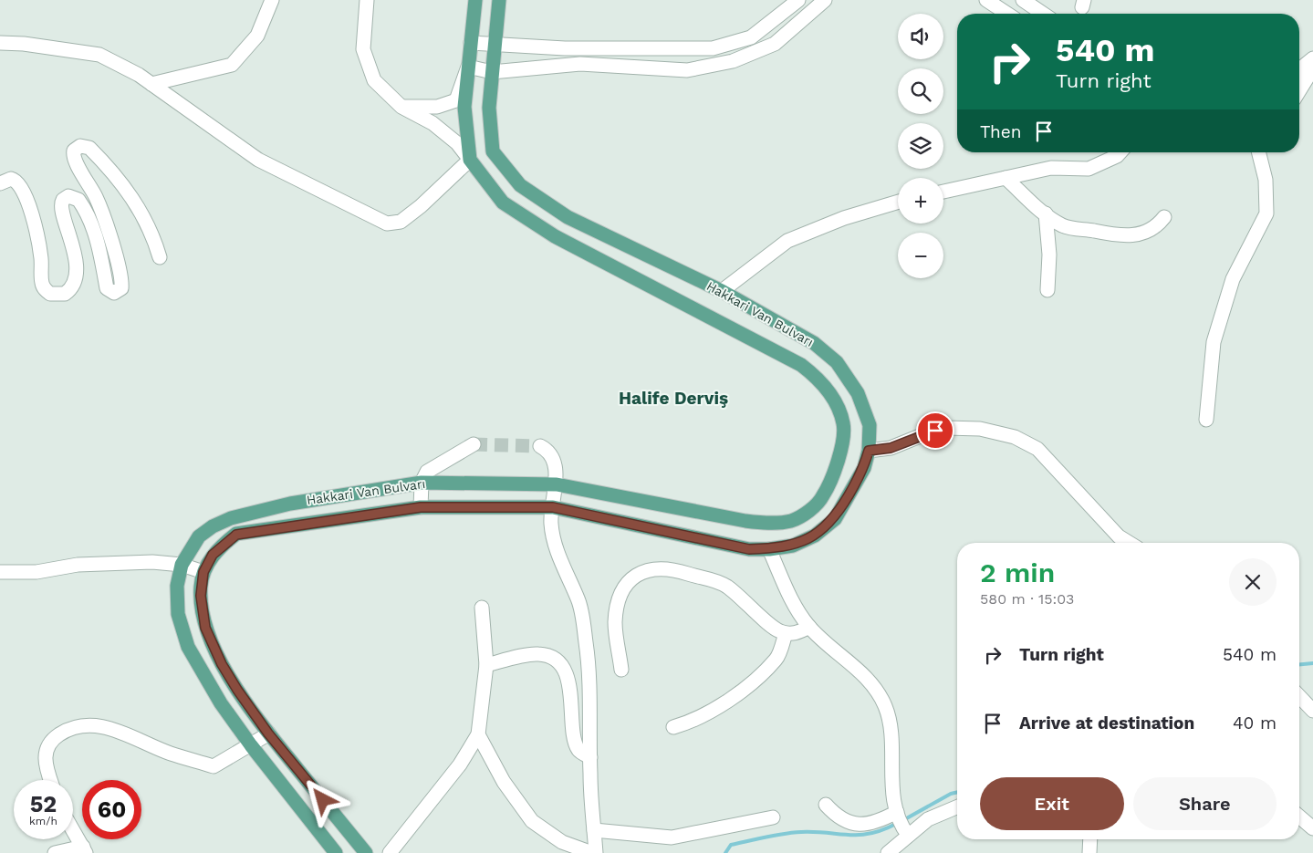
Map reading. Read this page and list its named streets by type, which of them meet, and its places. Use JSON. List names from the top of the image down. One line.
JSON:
{"streets":{"main road":["Hakkari Van Bulvarı"]},"districts":["Halife Derviş"],"page":{"map_buttons":["+","−"],"turn":["540 m","Turn right"],"then":"Then","heading":["2 min","580 m · 15:03"],"list":[{"name":"Turn right","value":"540 m"},{"name":"Arrive at destination","value":"40 m"}],"buttons":["Exit","Share"],"speed":"52 km/h","limit":"60"}}
